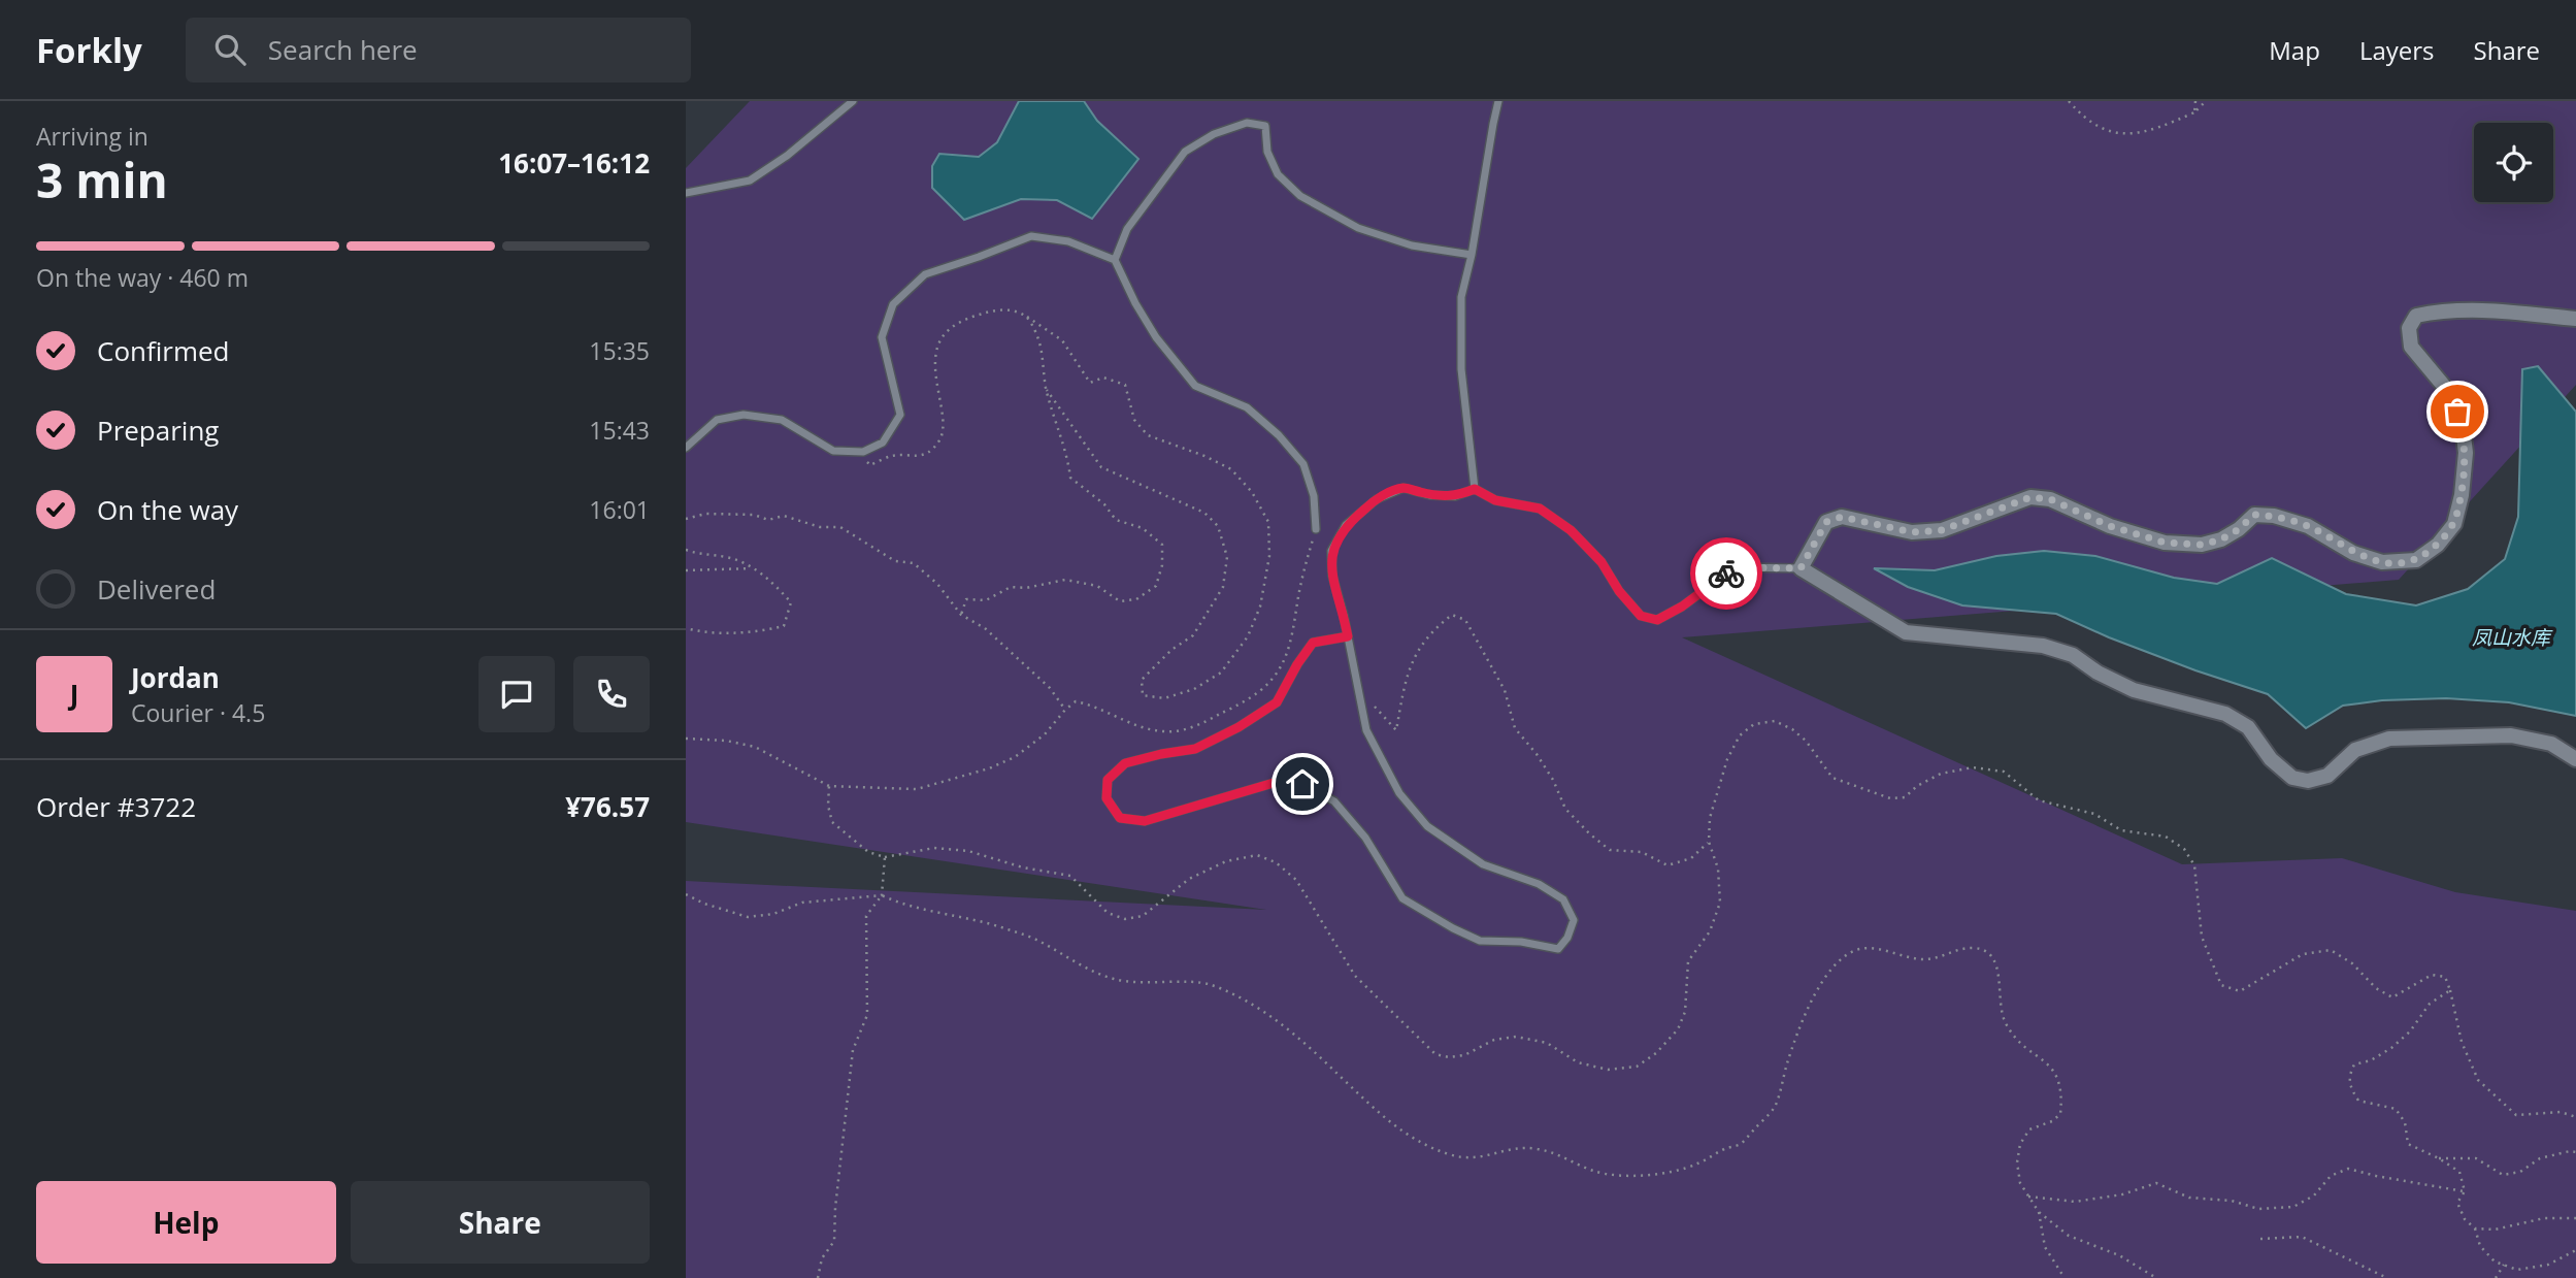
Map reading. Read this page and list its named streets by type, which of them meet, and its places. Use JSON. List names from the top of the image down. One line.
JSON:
{"water":["凤山水库"],"page":{"header":"Forkly","search":"Search here","nav":["Map","Layers","Share"],"heading":["3 min","Arriving in","16:07–16:12"],"panel":["Jordan","Courier · 4.5","Order #3722","¥76.57"],"bar":"On the way · 460 m","list":[["Confirmed","15:35"],["Preparing","15:43"],["On the way","16:01"],"Delivered"],"round":"J","buttons":["Help","Share"]}}
